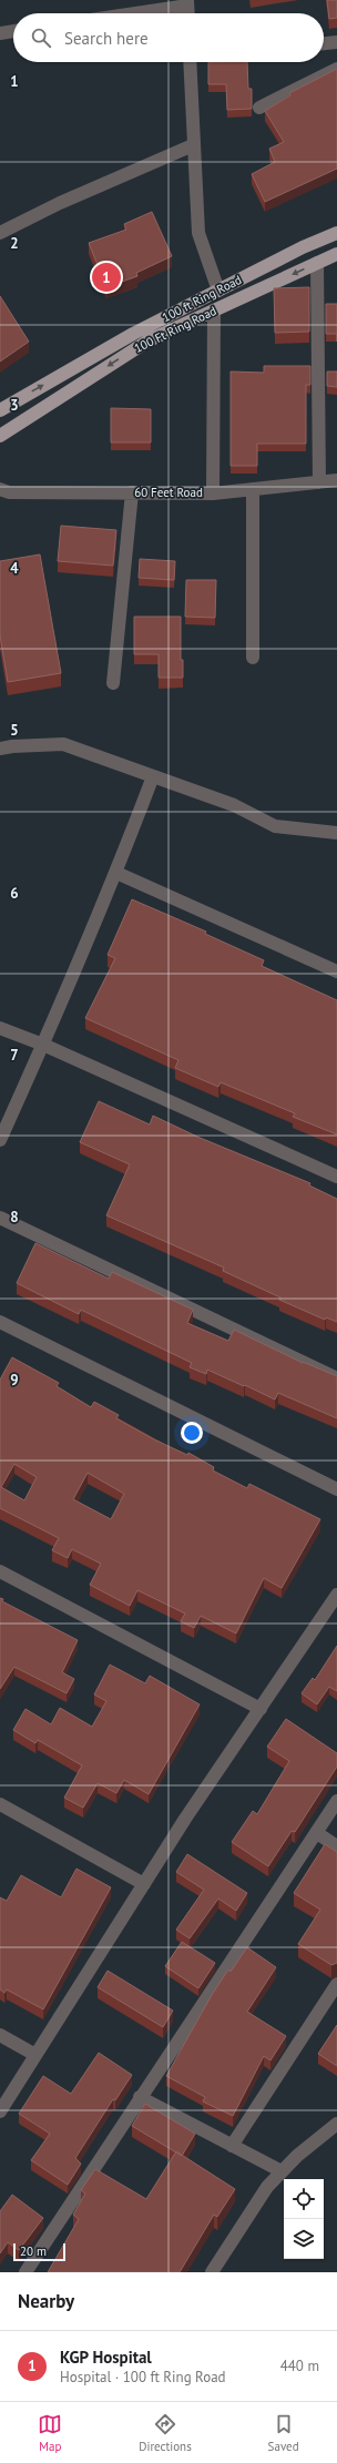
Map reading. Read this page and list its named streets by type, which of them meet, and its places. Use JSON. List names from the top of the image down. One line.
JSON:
{"streets":{"main road":["100 ft Ring Road","100 Ft Ring Road"],"street":["60 Feet Road"]},"one_way":["100 ft Ring Road","100 Ft Ring Road"],"scale_bar":"20 m","page":{"search":"Search here","pins":"1","scale":"20 m","heading":"Nearby","list":[{"mark":"1","name":"KGP Hospital","note":"Hospital · 100 ft Ring Road","value":"440 m"}],"nav":["Map","Directions","Saved"]},"grid":{"rows":["1","2","3","4","5","6","7","8","9"]}}
